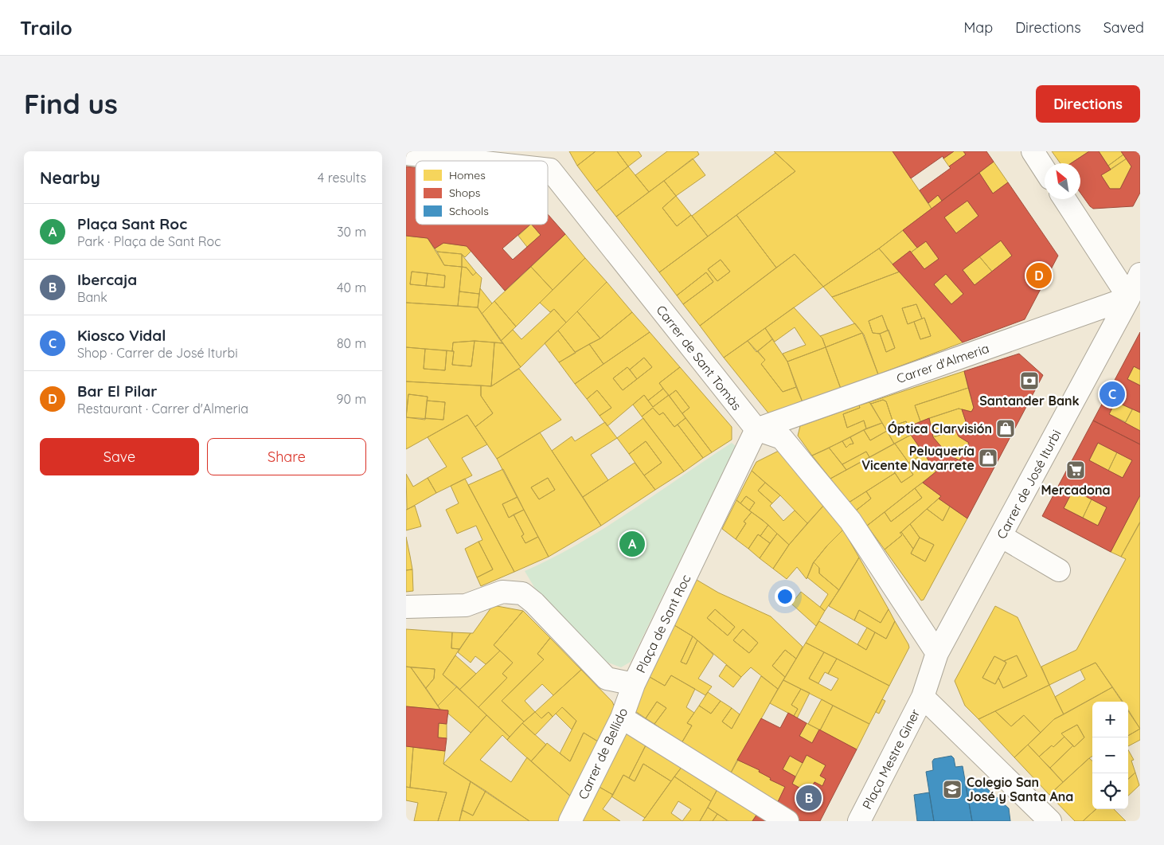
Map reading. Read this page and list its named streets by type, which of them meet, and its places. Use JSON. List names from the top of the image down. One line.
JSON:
{"streets":{"street":["Carrer de Sant Tomàs","Carrer d'Almeria","Carrer de José Iturbi","Plaça de Sant Roc","Carrer de Bellido","Plaça Mestre Giner"]},"crossings":[["Carrer de Sant Tomàs","Carrer d'Almeria"],["Carrer de Sant Tomàs","Plaça de Sant Roc"],["Carrer d'Almeria","Carrer de José Iturbi"],["Carrer d'Almeria","Plaça de Sant Roc"],["Carrer de José Iturbi","Plaça Mestre Giner"],["Plaça de Sant Roc","Carrer de Bellido"]],"places":{"bank":["Santander Bank"],"shop":["Óptica Clarvisión","Peluquería Vicente Navarrete"],"supermarket":["Mercadona"],"school or university":["Colegio San José y Santa Ana"]},"legend":["Homes","Shops","Schools"],"north":"top left","page":{"header":"Trailo","nav":["Map","Directions","Saved"],"buttons":["Directions",["Save","Share"]],"title":"Find us","heading":["Nearby","4 results"],"list":[{"mark":"A","name":"Plaça Sant Roc","note":"Park · Plaça de Sant Roc","value":"30 m"},{"mark":"B","name":"Ibercaja","note":"Bank","value":"40 m"},{"mark":"C","name":"Kiosco Vidal","note":"Shop · Carrer de José Iturbi","value":"80 m"},{"mark":"D","name":"Bar El Pilar","note":"Restaurant · Carrer d'Almeria","value":"90 m"}],"pins":["D","C","A","B"],"map_buttons":["+","−"]}}
